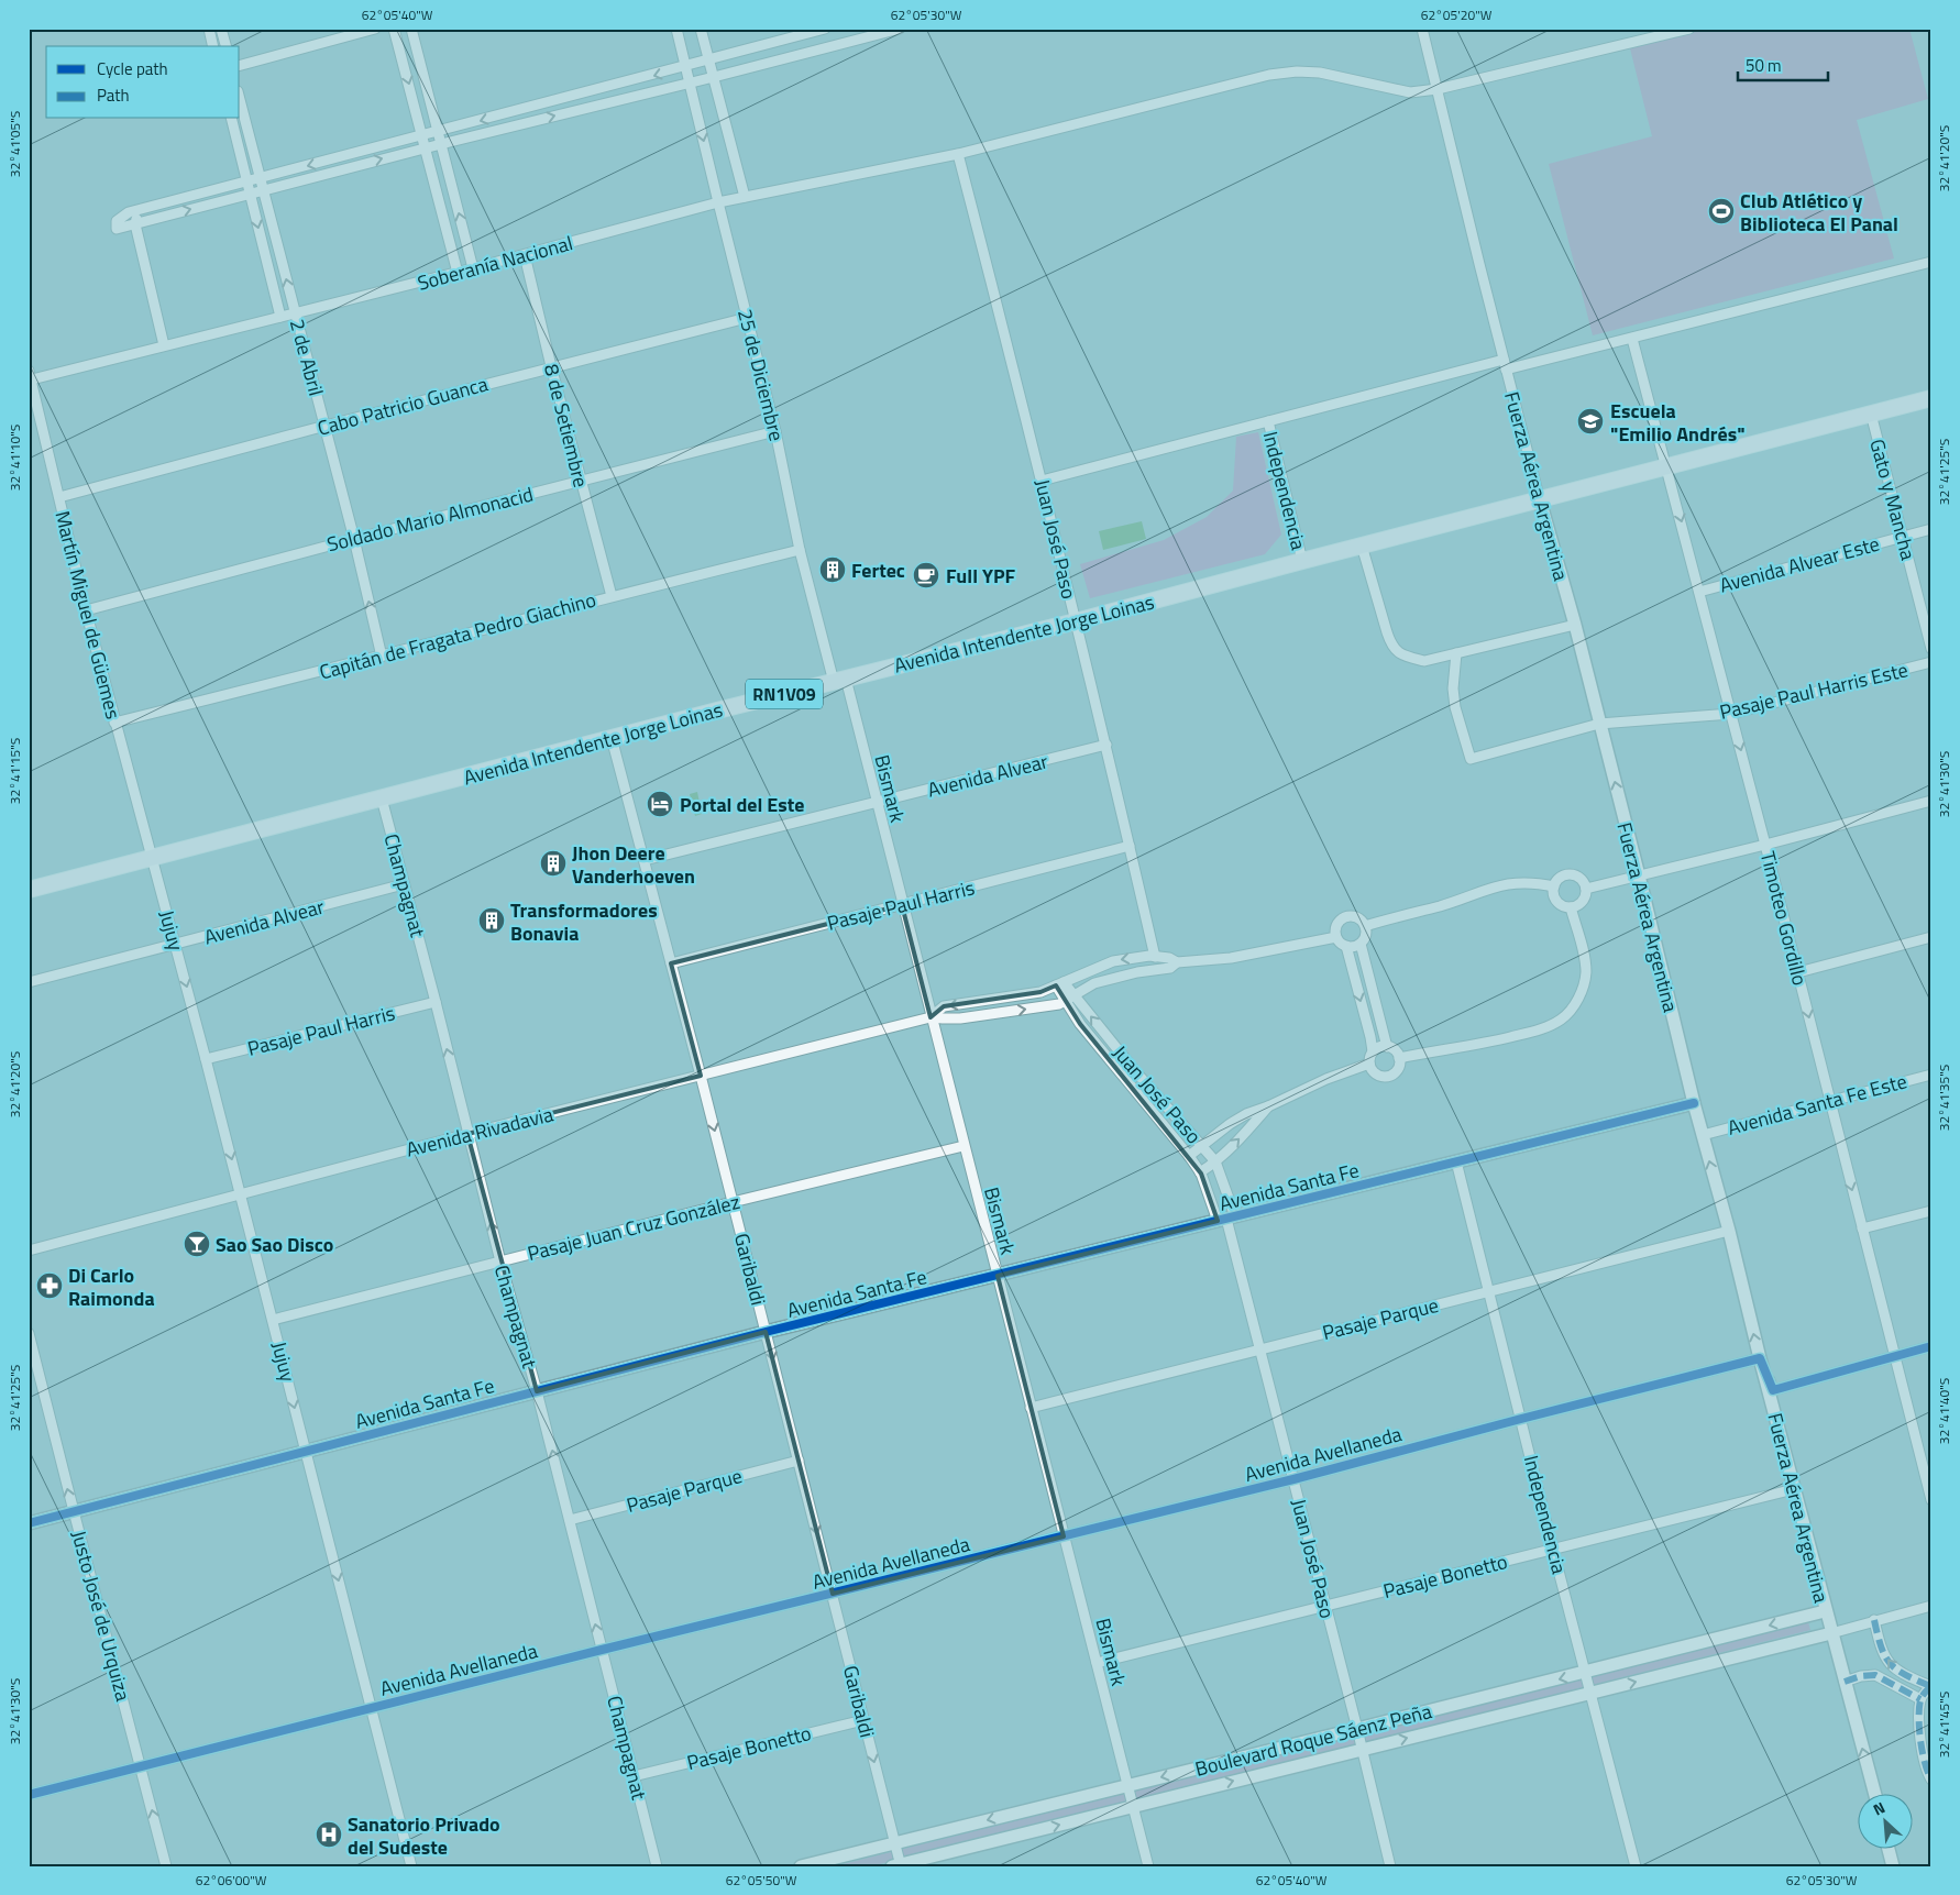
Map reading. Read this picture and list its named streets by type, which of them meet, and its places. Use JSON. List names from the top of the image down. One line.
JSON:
{"streets":{"main road":["Avenida Intendente Jorge Loinas","RN1V09"],"street":["Soberanía Nacional","2 de Abril","25 de Diciembre","Cabo Patricio Guanca","8 de Setiembre","Fuerza Aérea Argentina","Independencia","Gato y Mancha","Soldado Mario Almonacid","Juan José Paso","Avenida Alvear Este","Martín Miguel de Güemes","Capitán de Fragata Pedro Giachino","Pasaje Paul Harris Este","Avenida Alvear","Bismark","Champagnat","Pasaje Paul Harris","Timoteo Gordillo","Jujuy","Avenida Santa Fe Este","Avenida Rivadavia","Avenida Santa Fe","Pasaje Juan Cruz González","Garibaldi","Pasaje Parque","Avenida Avellaneda","Pasaje Bonetto","Justo José de Urquiza","Boulevard Roque Sáenz Peña"]},"crossings":[["Soberanía Nacional","2 de Abril"],["Soberanía Nacional","25 de Diciembre"],["Soberanía Nacional","8 de Setiembre"],["Soberanía Nacional","Fuerza Aérea Argentina"],["Soberanía Nacional","Juan José Paso"],["Soberanía Nacional","Martín Miguel de Güemes"],["2 de Abril","Cabo Patricio Guanca"],["2 de Abril","Soldado Mario Almonacid"],["2 de Abril","Capitán de Fragata Pedro Giachino"],["25 de Diciembre","Cabo Patricio Guanca"],["25 de Diciembre","Soldado Mario Almonacid"],["25 de Diciembre","Avenida Intendente Jorge Loinas"],["25 de Diciembre","Capitán de Fragata Pedro Giachino"],["25 de Diciembre","Bismark"],["Cabo Patricio Guanca","8 de Setiembre"],["Cabo Patricio Guanca","Martín Miguel de Güemes"],["8 de Setiembre","Soldado Mario Almonacid"],["8 de Setiembre","Capitán de Fragata Pedro Giachino"],["Fuerza Aérea Argentina","Avenida Intendente Jorge Loinas"],["Fuerza Aérea Argentina","Pasaje Paul Harris Este"],["Fuerza Aérea Argentina","RN1V09"],["Fuerza Aérea Argentina","Avenida Santa Fe Este"],["Fuerza Aérea Argentina","Avenida Santa Fe"],["Fuerza Aérea Argentina","Pasaje Parque"],["Fuerza Aérea Argentina","Avenida Avellaneda"],["Fuerza Aérea Argentina","Pasaje Bonetto"],["Fuerza Aérea Argentina","Boulevard Roque Sáenz Peña"],["Independencia","Avenida Intendente Jorge Loinas"],["Independencia","Avenida Santa Fe"],["Independencia","Pasaje Parque"],["Independencia","Avenida Avellaneda"],["Independencia","Pasaje Bonetto"],["Independencia","Boulevard Roque Sáenz Peña"],["Gato y Mancha","Avenida Alvear Este"],["Gato y Mancha","RN1V09"],["Soldado Mario Almonacid","Martín Miguel de Güemes"],["Juan José Paso","Avenida Intendente Jorge Loinas"],["Juan José Paso","Avenida Alvear"],["Juan José Paso","Pasaje Paul Harris"],["Juan José Paso","Avenida Rivadavia"],["Juan José Paso","Avenida Santa Fe"],["Juan José Paso","Pasaje Parque"],["Juan José Paso","Avenida Avellaneda"],["Juan José Paso","Pasaje Bonetto"],["Juan José Paso","Boulevard Roque Sáenz Peña"],["Avenida Alvear Este","Timoteo Gordillo"],["Martín Miguel de Güemes","Avenida Intendente Jorge Loinas"],["Martín Miguel de Güemes","Capitán de Fragata Pedro Giachino"],["Martín Miguel de Güemes","Jujuy"],["Avenida Intendente Jorge Loinas","RN1V09"],["Avenida Intendente Jorge Loinas","Bismark"],["Avenida Intendente Jorge Loinas","Champagnat"],["Avenida Intendente Jorge Loinas","Jujuy"],["Avenida Intendente Jorge Loinas","Garibaldi"],["Pasaje Paul Harris Este","Timoteo Gordillo"],["RN1V09","Timoteo Gordillo"],["Avenida Alvear","Bismark"],["Avenida Alvear","Champagnat"],["Avenida Alvear","Jujuy"],["Avenida Alvear","Garibaldi"],["Bismark","Pasaje Paul Harris"],["Bismark","Avenida Rivadavia"],["Bismark","Avenida Santa Fe"],["Bismark","Pasaje Juan Cruz González"],["Bismark","Pasaje Parque"],["Bismark","Avenida Avellaneda"],["Bismark","Pasaje Bonetto"],["Bismark","Boulevard Roque Sáenz Peña"],["Champagnat","Pasaje Paul Harris"],["Champagnat","Avenida Rivadavia"],["Champagnat","Avenida Santa Fe"],["Champagnat","Pasaje Juan Cruz González"],["Champagnat","Pasaje Parque"],["Champagnat","Avenida Avellaneda"],["Champagnat","Pasaje Bonetto"],["Pasaje Paul Harris","Jujuy"],["Pasaje Paul Harris","Garibaldi"],["Timoteo Gordillo","Avenida Santa Fe Este"],["Jujuy","Avenida Rivadavia"],["Jujuy","Avenida Santa Fe"],["Jujuy","Pasaje Juan Cruz González"],["Jujuy","Avenida Avellaneda"],["Avenida Rivadavia","Garibaldi"],["Avenida Santa Fe","Garibaldi"],["Avenida Santa Fe","Justo José de Urquiza"],["Pasaje Juan Cruz González","Garibaldi"],["Garibaldi","Pasaje Parque"],["Garibaldi","Avenida Avellaneda"],["Garibaldi","Pasaje Bonetto"],["Garibaldi","Boulevard Roque Sáenz Peña"],["Avenida Avellaneda","Justo José de Urquiza"]],"one_way":["Champagnat","Timoteo Gordillo","Jujuy","Garibaldi","Justo José de Urquiza"],"places":{"sports":["Club Atlético y Biblioteca El Panal"],"school or university":["Escuela \"Emilio Andrés\""],"building":["Fertec","Jhon Deere Vanderhoeven","Transformadores Bonavia"],"cafe":["Full YPF"],"hotel":["Portal del Este"],"bar":["Sao Sao Disco"],"pharmacy":["Di Carlo Raimonda"],"hospital":["Sanatorio Privado del Sudeste"]},"legend":["Cycle path","Path"],"scale_bar":"50 m","north":"top left","coordinates":["62°05'40\"W","62°05'30\"W","62°05'20\"W","32°41'05\"S","32°41'20\"S","32°41'10\"S","32°41'25\"S","32°41'15\"S","32°41'30\"S","32°41'35\"S","32°41'40\"S","32°41'45\"S","62°06'00\"W","62°05'50\"W"]}
